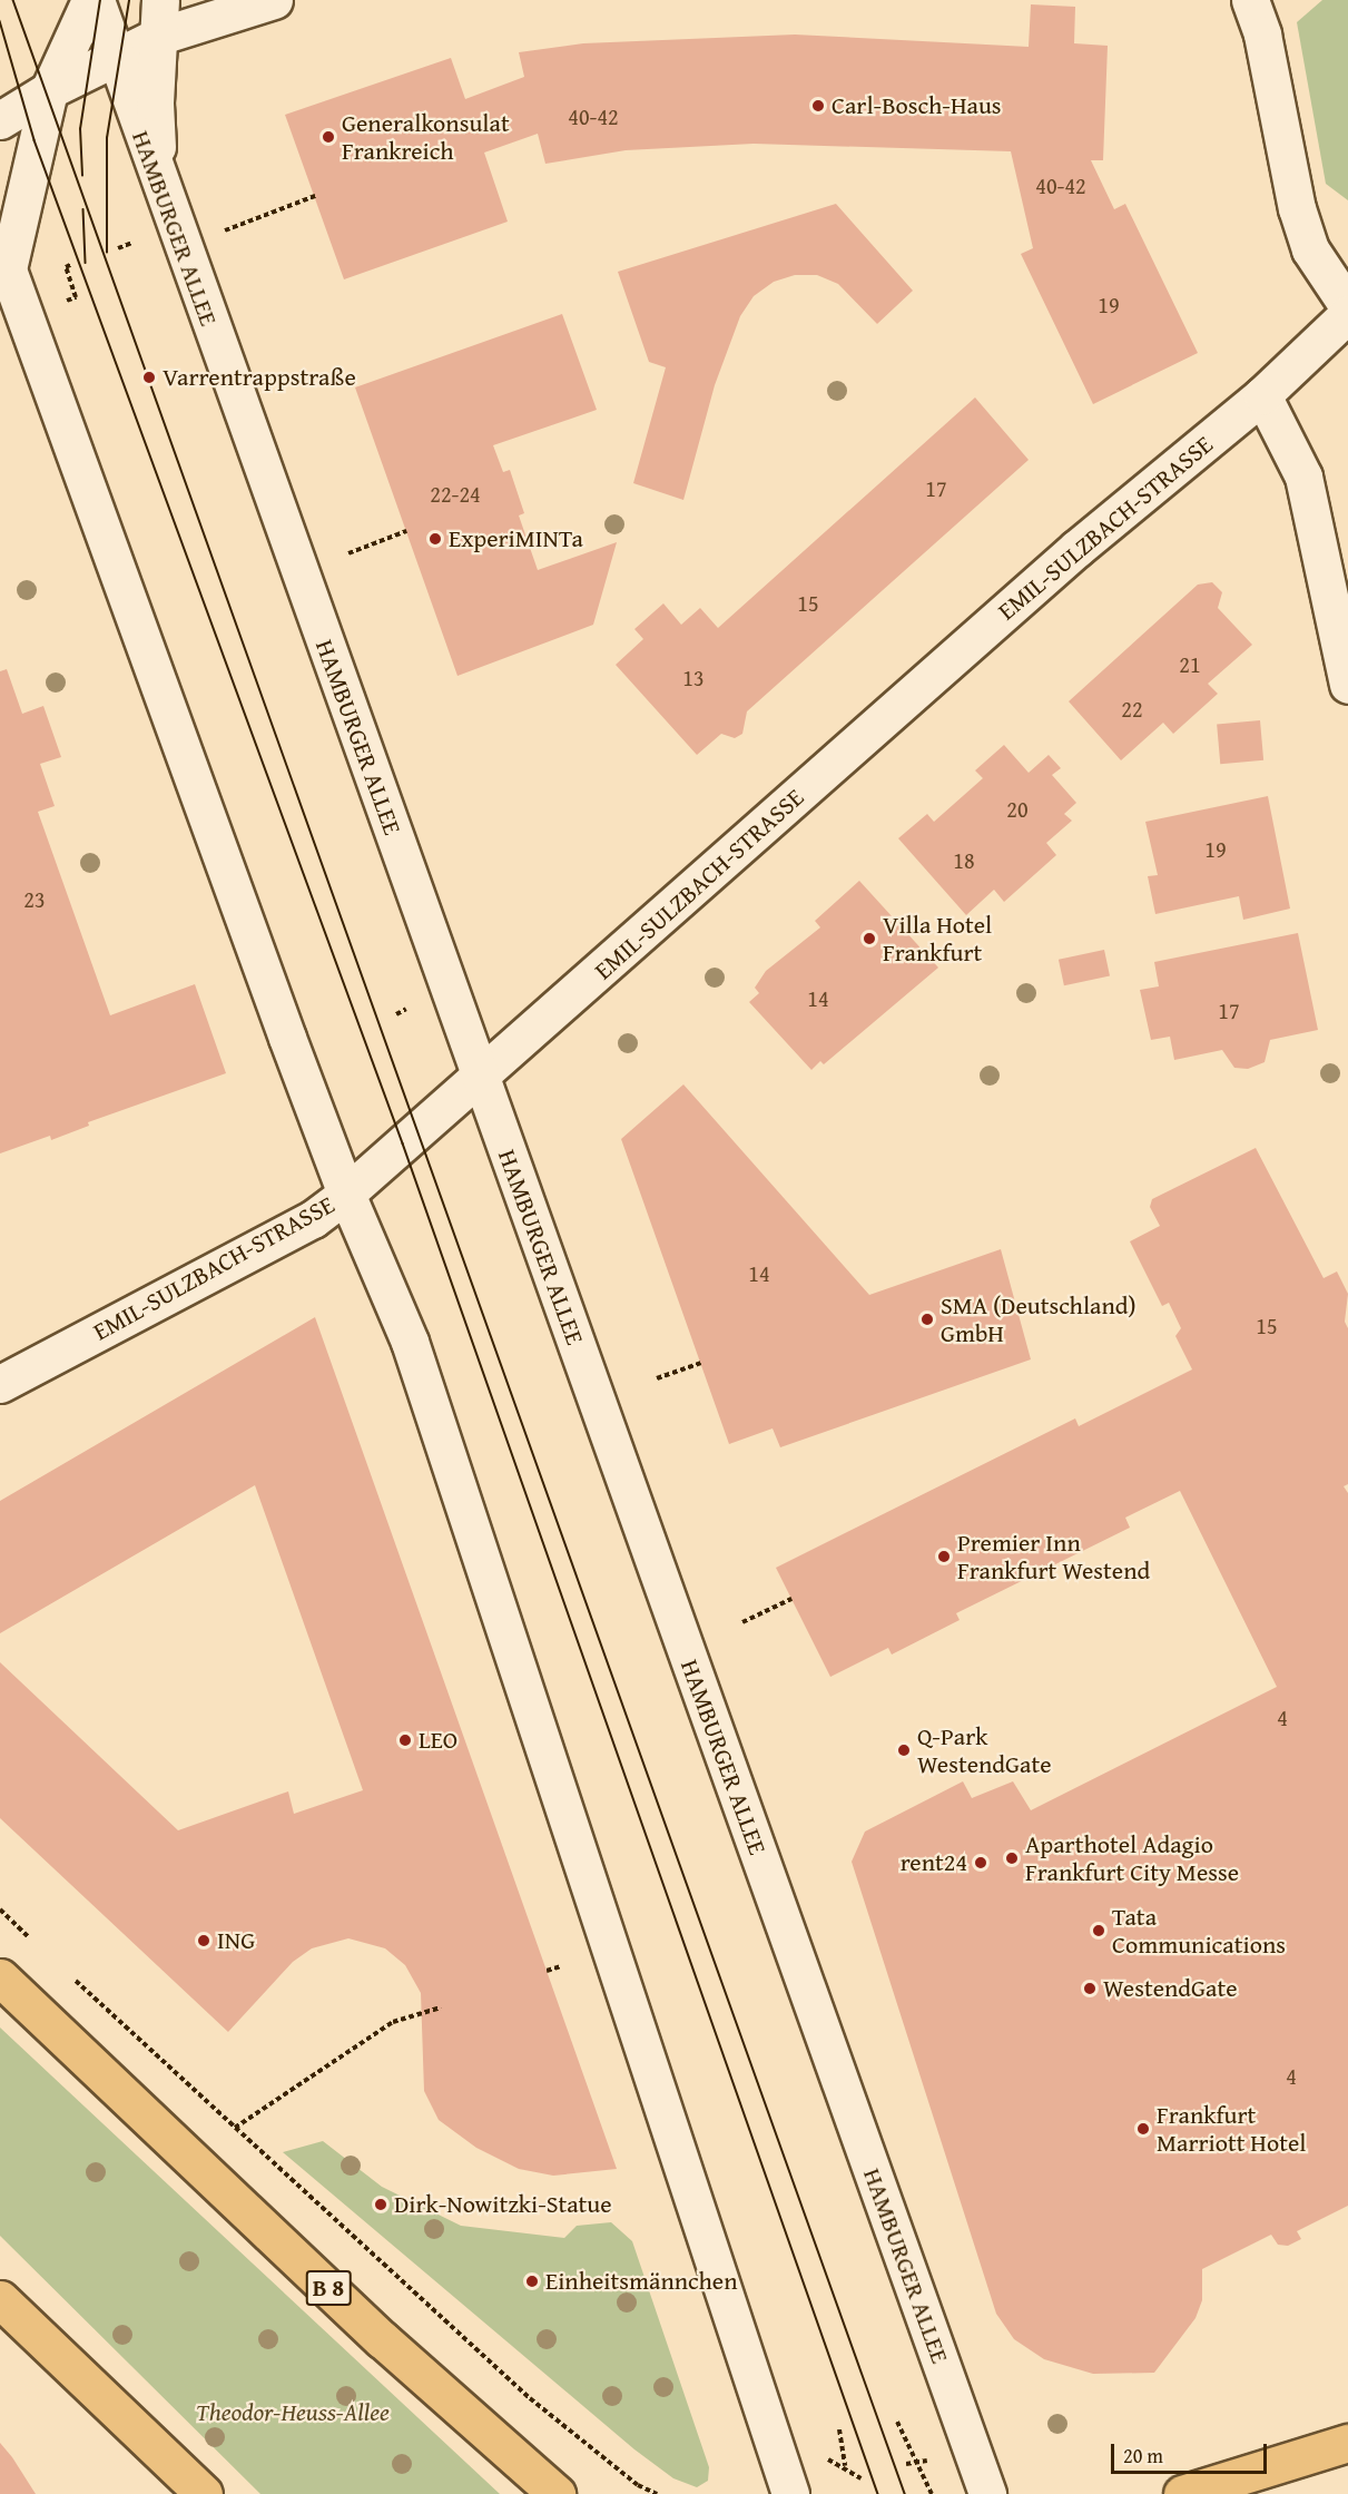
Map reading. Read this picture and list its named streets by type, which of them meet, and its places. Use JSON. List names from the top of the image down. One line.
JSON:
{"streets":{"main road":["B 8"],"street":["HAMBURGER ALLEE","EMIL-SULZBACH-STRASSE"]},"crossings":[["HAMBURGER ALLEE","EMIL-SULZBACH-STRASSE"]],"parks":["Theodor-Heuss-Allee"],"places":["Carl-Bosch-Haus","Generalkonsulat Frankreich","Varrentrappstraße","ExperiMINTa","Villa Hotel Frankfurt","SMA (Deutschland) GmbH","Premier Inn Frankfurt Westend","LEO","Q-Park WestendGate","Aparthotel Adagio Frankfurt City Messe","rent24","Tata Communications","ING","WestendGate","Frankfurt Marriott Hotel","Dirk-Nowitzki-Statue","Einheitsmännchen"],"house_numbers":["40-42","40-42","19","17","22-24","15","21","13","22","20","19","18","23","14","17","14","15","4","4"],"scale_bar":"20 m"}
